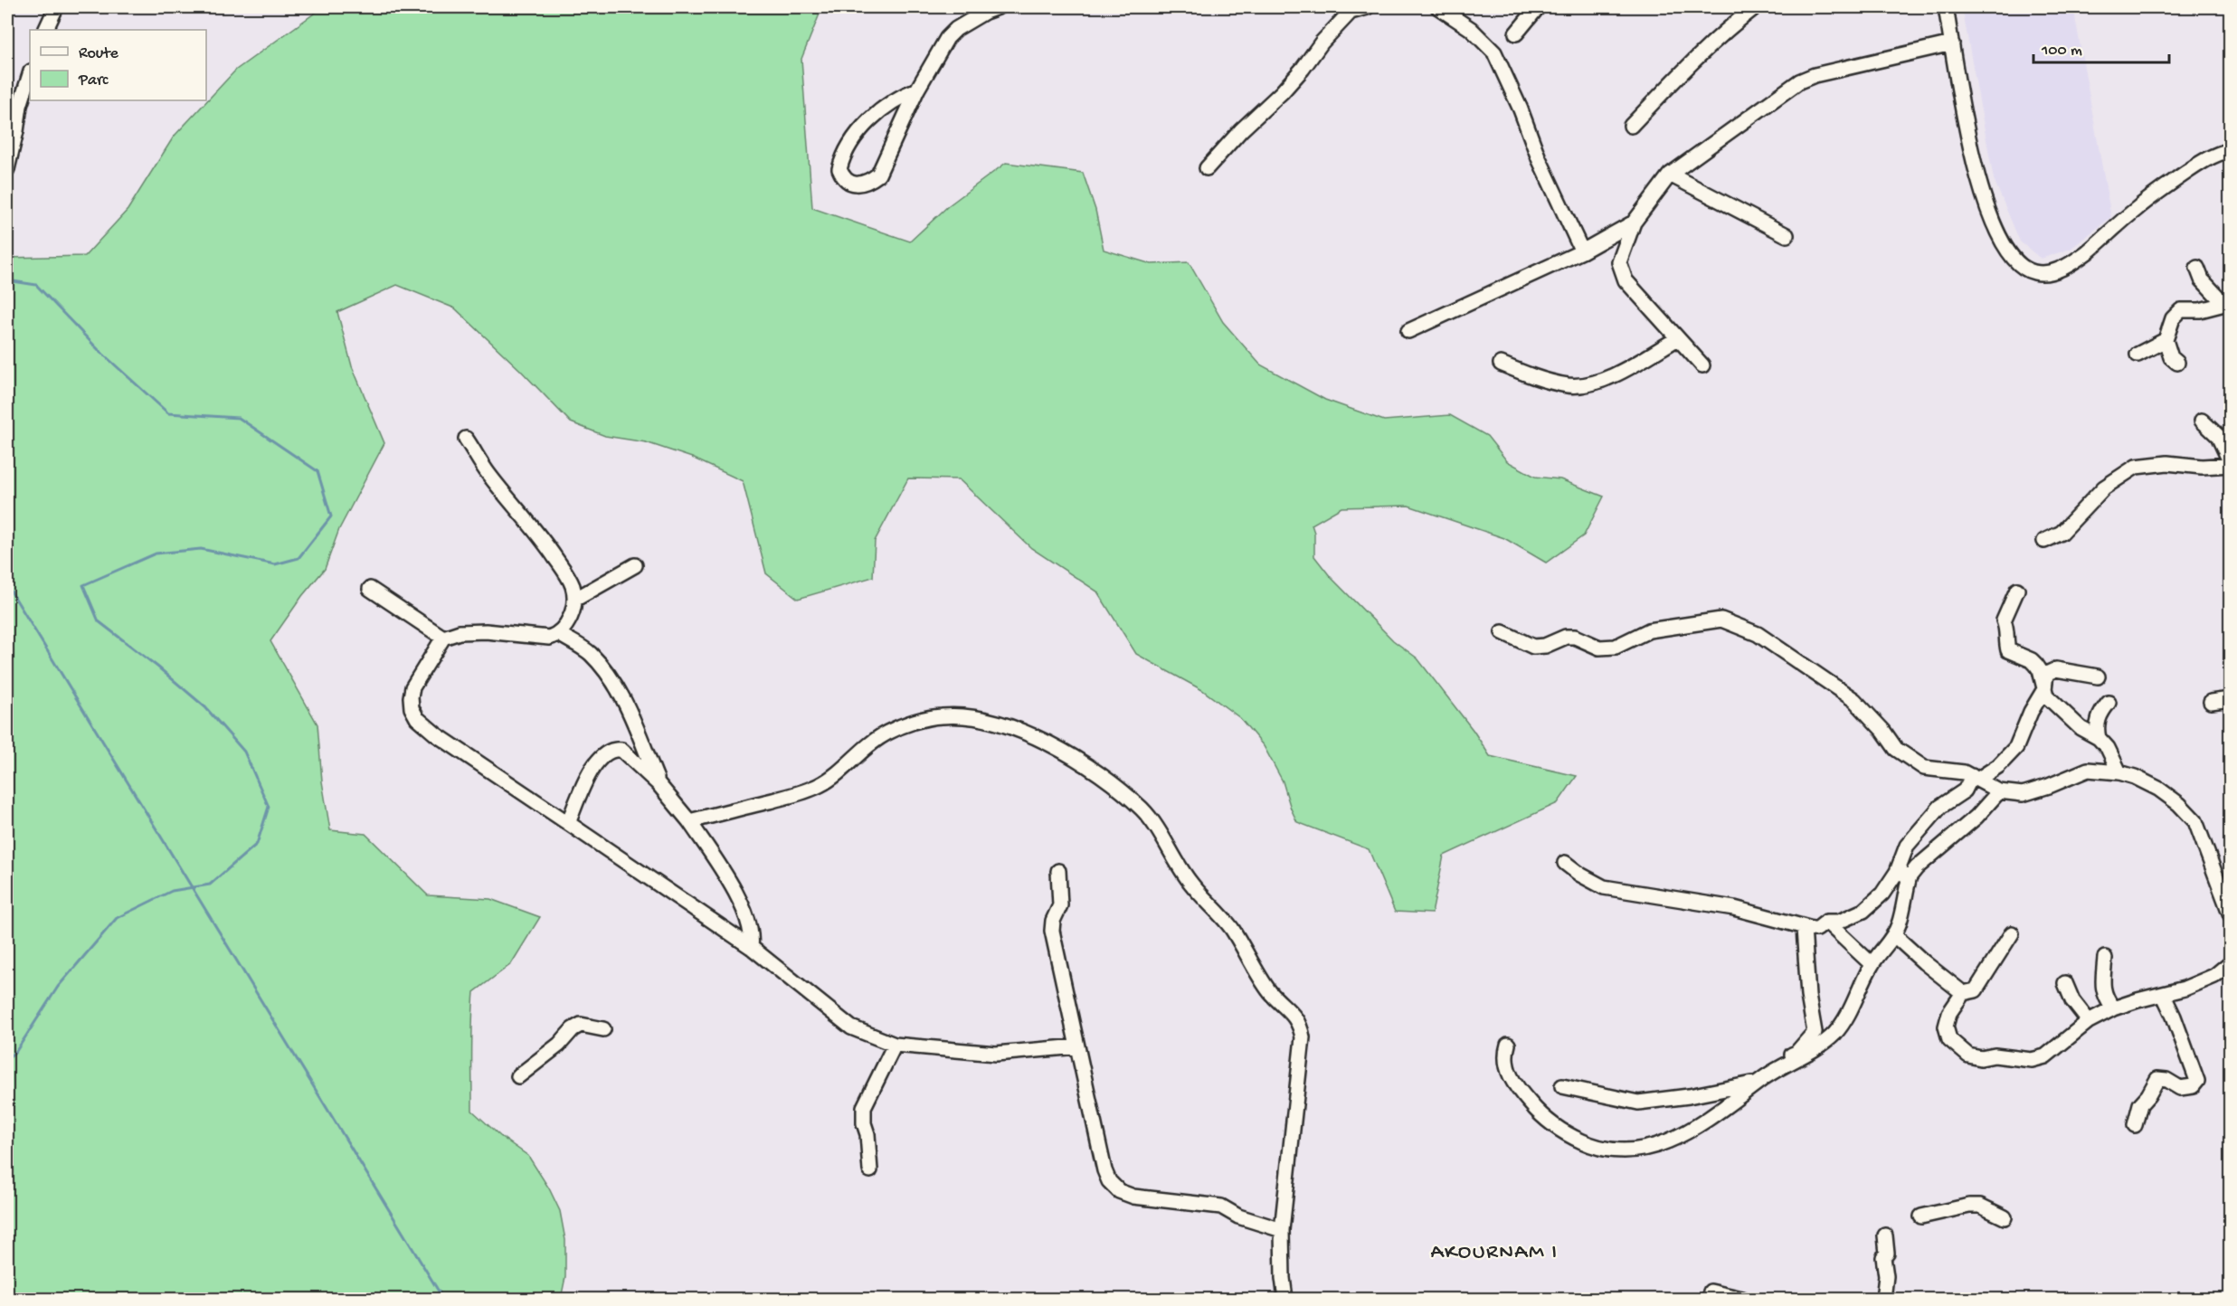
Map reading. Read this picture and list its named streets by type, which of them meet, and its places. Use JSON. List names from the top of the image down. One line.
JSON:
{"districts":["AKOURNAM I"],"legend":["Route","Parc"],"scale_bar":"100 m"}
